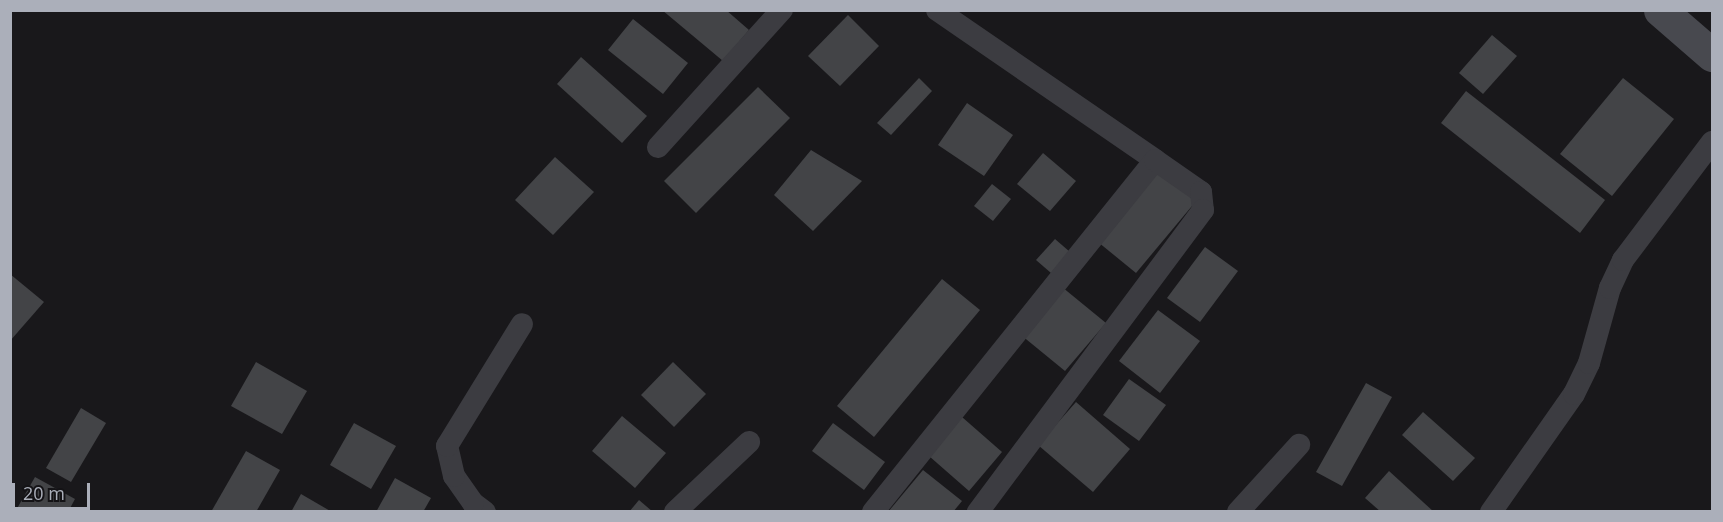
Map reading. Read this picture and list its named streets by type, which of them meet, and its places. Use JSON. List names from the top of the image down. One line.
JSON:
{"scale_bar":"20 m"}
